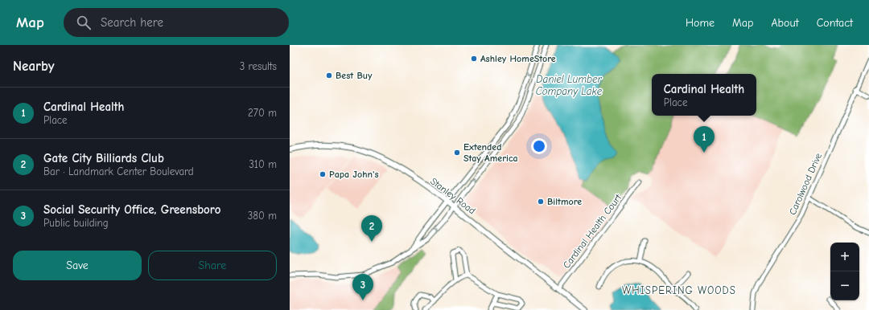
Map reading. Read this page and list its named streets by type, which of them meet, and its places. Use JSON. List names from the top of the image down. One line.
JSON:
{"streets":{"street":["Carolwood Drive","Stanley Road","Cardinal Health Court"]},"crossings":[["Stanley Road","Cardinal Health Court"]],"districts":["WHISPERING WOODS"],"water":["Daniel Lumber Company Lake"],"places":["Ashley HomeStore","Best Buy","Extended Stay America","Papa John's","Biltmore"],"page":{"header":"Map","search":"Search here","nav":["Home","Map","About","Contact"],"heading":["Nearby","3 results"],"popup":["Cardinal Health","Place"],"list":[{"mark":"1","name":"Cardinal Health","note":"Place","value":"270 m"},{"mark":"2","name":"Gate City Billiards Club","note":"Bar · Landmark Center Boulevard","value":"310 m"},{"mark":"3","name":"Social Security Office, Greensboro","note":"Public building","value":"380 m"}],"pins":["1","2","3"],"buttons":["Save","Share"],"map_buttons":["+","−"]}}
